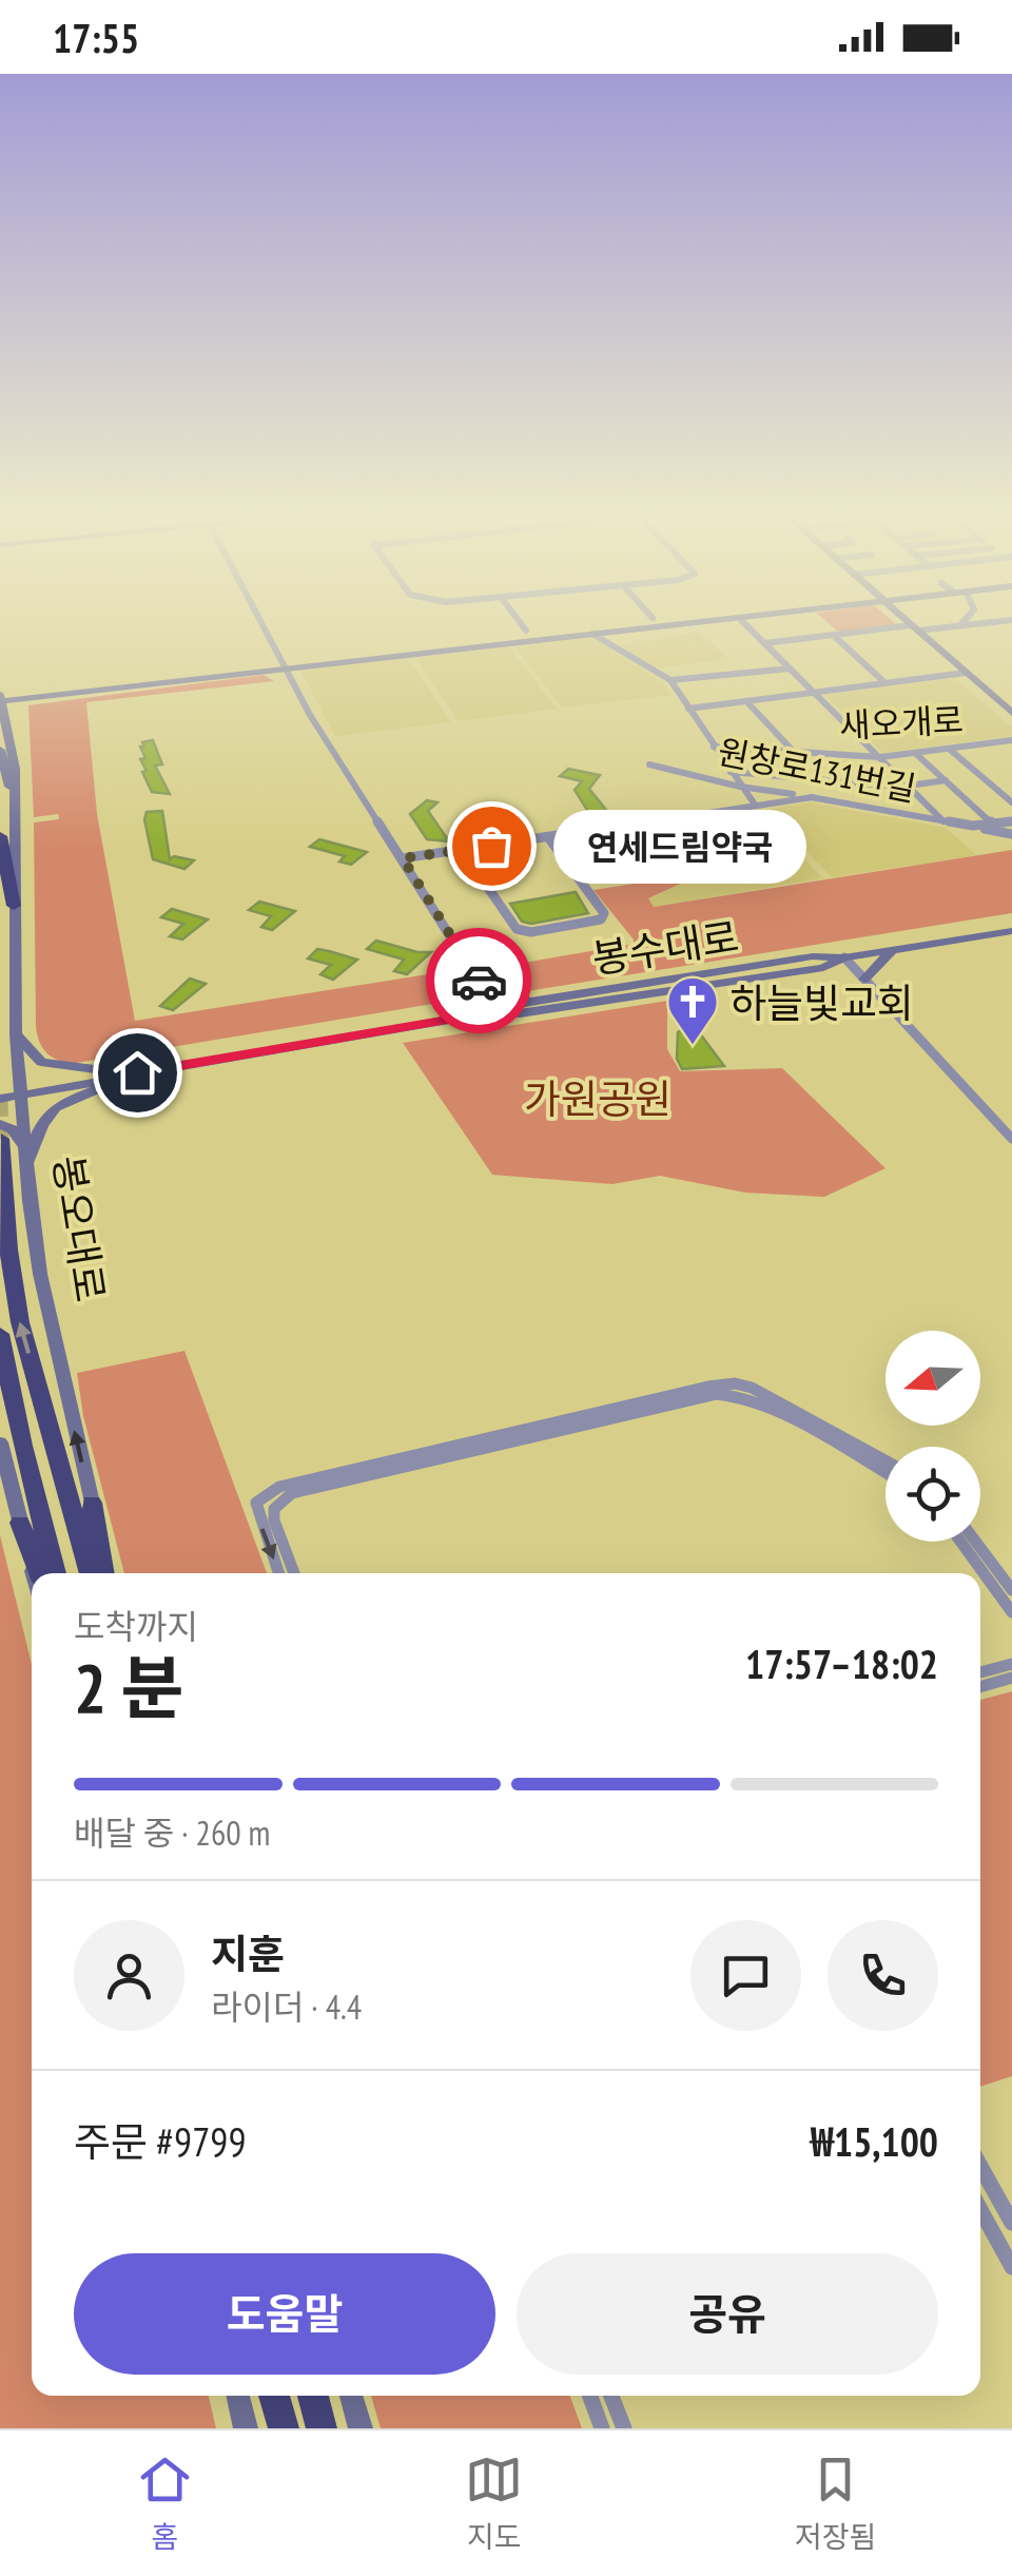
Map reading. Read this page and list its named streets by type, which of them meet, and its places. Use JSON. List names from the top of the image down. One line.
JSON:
{"streets":{"highway":["봉오대로"],"main road":["봉수대로"],"street":["새오개로","원창로131번길"]},"crossings":[["봉수대로","봉오대로"]],"one_way":["봉오대로"],"parks":["가원공원"],"places":{"other":["연세드림약국"],"church":["하늘빛교회"]},"north":"left","page":{"status":"17:55","bubble":"연세드림약국","heading":["2 분","도착까지","17:57–18:02"],"panel":["지훈","라이더 · 4.4","주문 #9799","₩15,100"],"bar":"배달 중 · 260 m","buttons":["도움말","공유"],"tabs":["홈","지도","저장됨"]}}
